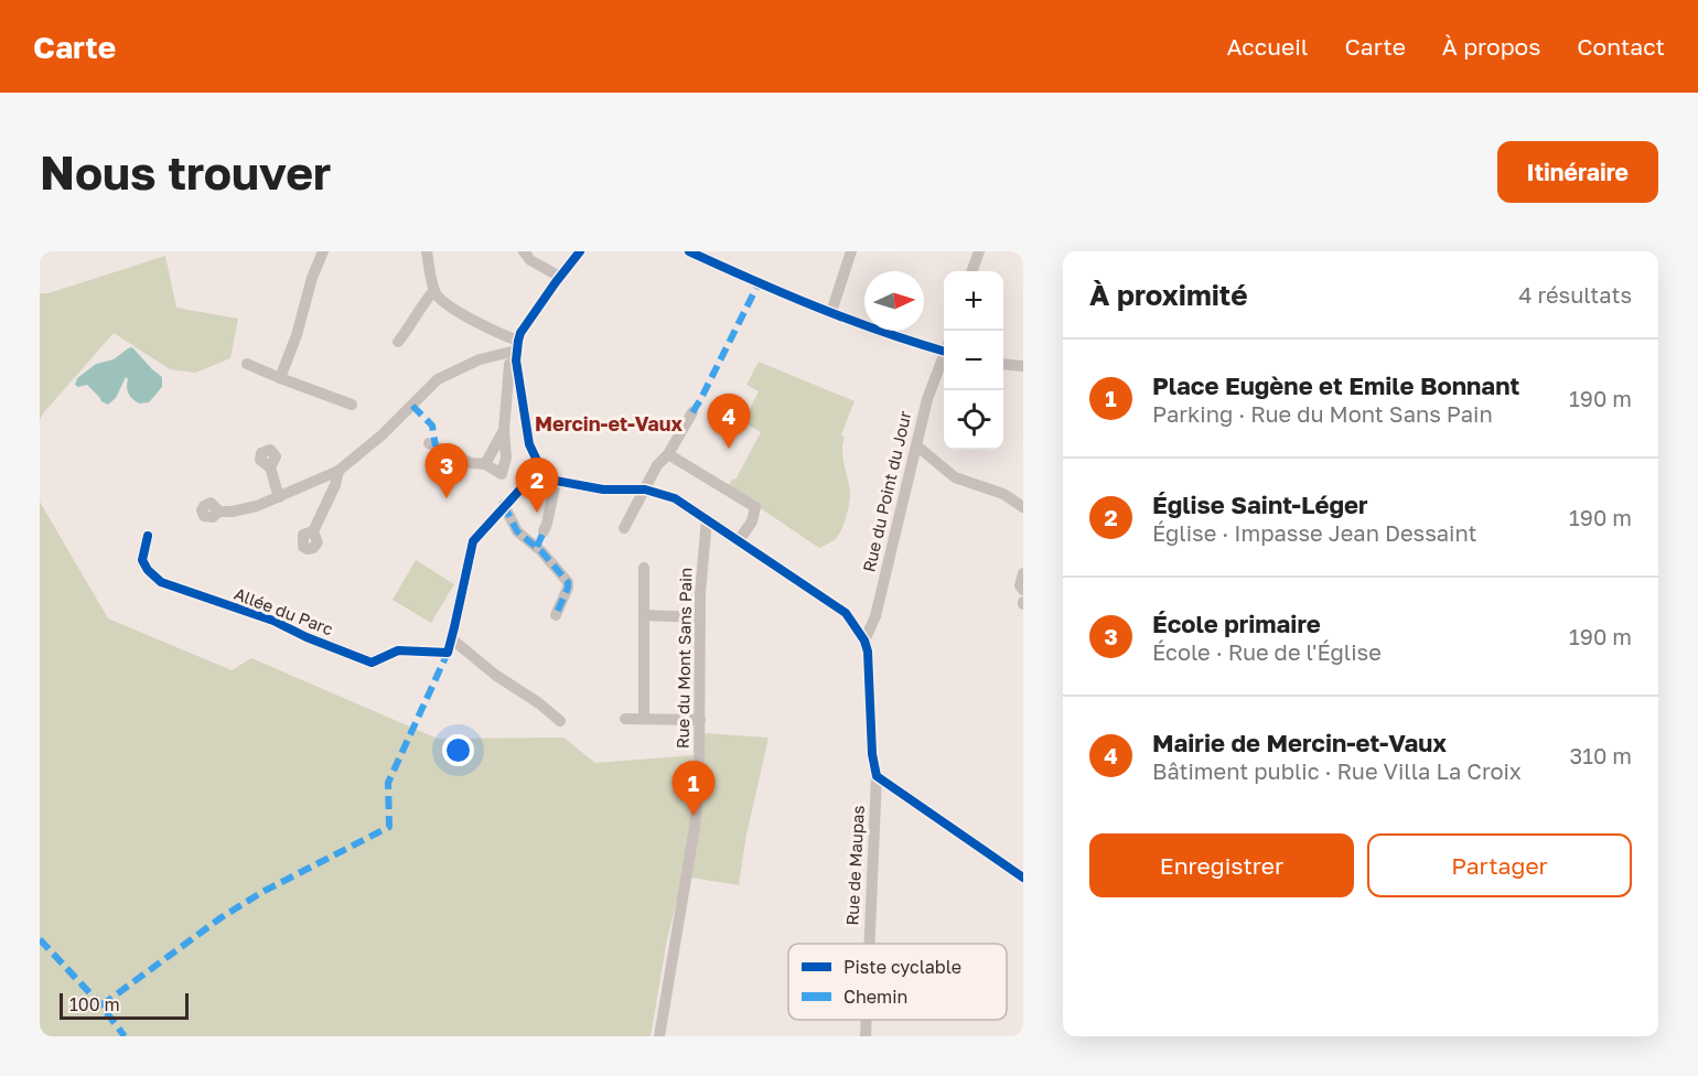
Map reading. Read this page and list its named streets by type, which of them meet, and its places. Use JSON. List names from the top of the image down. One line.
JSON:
{"streets":{"street":["Rue du Point du Jour","Allée du Parc","Rue du Mont Sans Pain","Rue de Maupas"]},"crossings":[["Rue du Point du Jour","Rue de Maupas"]],"districts":["Mercin-et-Vaux"],"legend":["Piste cyclable","Chemin"],"scale_bar":"100 m","north":"right","page":{"header":"Carte","nav":["Accueil","Carte","À propos","Contact"],"buttons":["Itinéraire",["Enregistrer","Partager"]],"title":"Nous trouver","heading":["À proximité","4 résultats"],"map_buttons":["+","−"],"list":[{"mark":"1","name":"Place Eugène et Emile Bonnant","note":"Parking · Rue du Mont Sans Pain","value":"190 m"},{"mark":"2","name":"Église Saint-Léger","note":"Église · Impasse Jean Dessaint","value":"190 m"},{"mark":"3","name":"École primaire","note":"École · Rue de l'Église","value":"190 m"},{"mark":"4","name":"Mairie de Mercin-et-Vaux","note":"Bâtiment public · Rue Villa La Croix","value":"310 m"}],"pins":["4","3","2","1"],"scale":"100 m"}}
